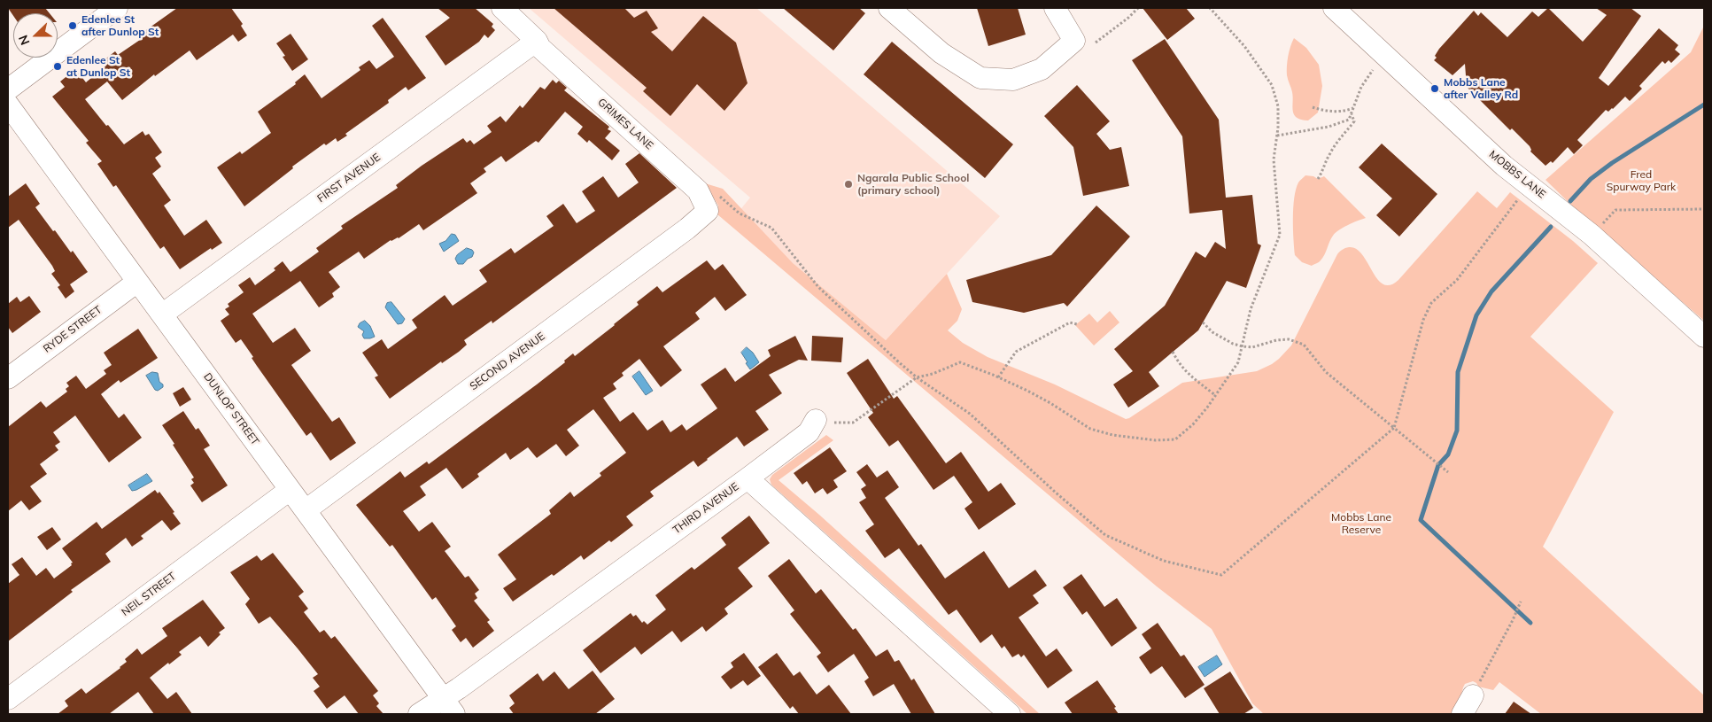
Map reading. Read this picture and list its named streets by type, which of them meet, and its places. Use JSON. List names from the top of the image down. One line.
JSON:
{"streets":{"street":["GRIMES LANE","MOBBS LANE","FIRST AVENUE","RYDE STREET","SECOND AVENUE","DUNLOP STREET","THIRD AVENUE","NEIL STREET"]},"crossings":[["GRIMES LANE","FIRST AVENUE"],["GRIMES LANE","SECOND AVENUE"],["FIRST AVENUE","DUNLOP STREET"],["RYDE STREET","DUNLOP STREET"],["SECOND AVENUE","DUNLOP STREET"],["DUNLOP STREET","THIRD AVENUE"],["DUNLOP STREET","NEIL STREET"]],"parks":["Fred Spurway Park","Mobbs Lane Reserve"],"places":["Edenlee St after Dunlop St","Edenlee St at Dunlop St","Mobbs Lane after Valley Rd","Ngarala Public School (primary school)"],"north":"left"}
